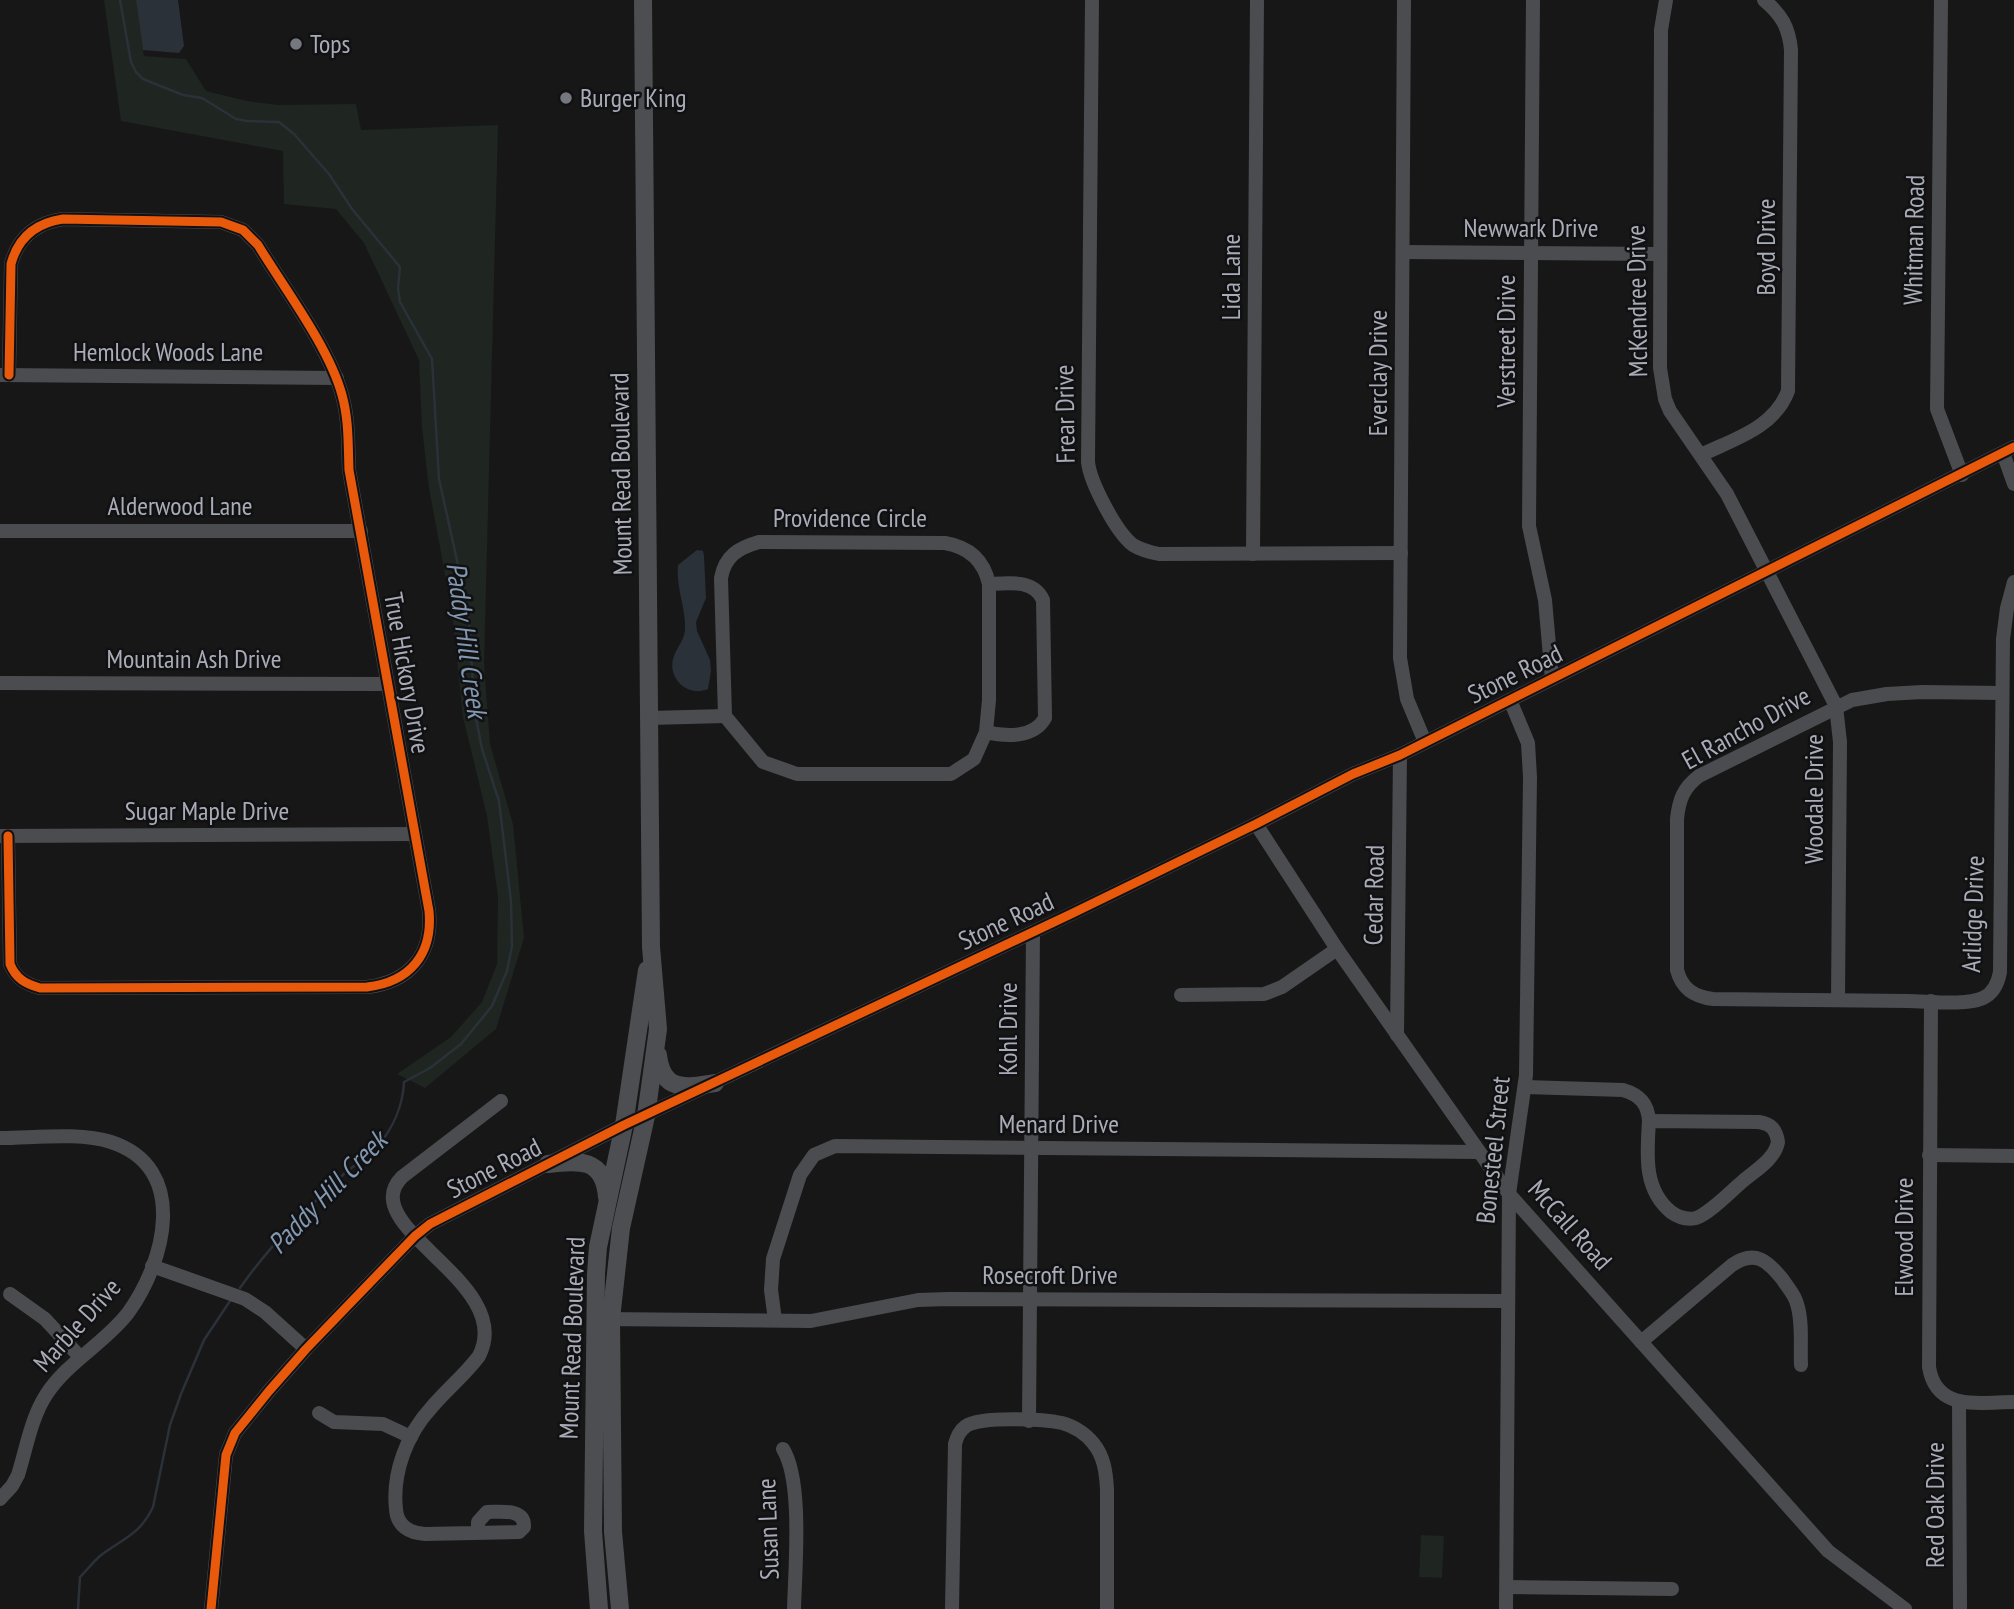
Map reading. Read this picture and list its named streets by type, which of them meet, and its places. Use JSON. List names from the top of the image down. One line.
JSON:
{"streets":{"main road":["Mount Read Boulevard"],"street":["Newwark Drive","Whitman Road","Boyd Drive","Lida Lane","McKendree Drive","Verstreet Drive","Hemlock Woods Lane","Everclay Drive","Frear Drive","Alderwood Lane","Providence Circle","Mountain Ash Drive","True Hickory Drive","Stone Road","El Rancho Drive","Woodale Drive","Sugar Maple Drive","Cedar Road","Arlidge Drive","Kohl Drive","Menard Drive","Bonesteel Street","McCall Road","Elwood Drive","Rosecroft Drive","Marble Drive","Red Oak Drive","Susan Lane"]},"crossings":[["Newwark Drive","McKendree Drive"],["Newwark Drive","Verstreet Drive"],["Newwark Drive","Everclay Drive"],["Whitman Road","Stone Road"],["Boyd Drive","McKendree Drive"],["Lida Lane","Frear Drive"],["McKendree Drive","Stone Road"],["McKendree Drive","Woodale Drive"],["Verstreet Drive","Stone Road"],["Hemlock Woods Lane","True Hickory Drive"],["Everclay Drive","Frear Drive"],["Everclay Drive","Stone Road"],["Mount Read Boulevard","Stone Road"],["Mount Read Boulevard","Rosecroft Drive"],["Alderwood Lane","True Hickory Drive"],["Mountain Ash Drive","True Hickory Drive"],["True Hickory Drive","Sugar Maple Drive"],["Stone Road","Woodale Drive"],["Stone Road","Cedar Road"],["Stone Road","Kohl Drive"],["Stone Road","Bonesteel Street"],["Stone Road","McCall Road"],["El Rancho Drive","Woodale Drive"],["El Rancho Drive","Arlidge Drive"],["Woodale Drive","Arlidge Drive"],["Cedar Road","McCall Road"],["Arlidge Drive","Elwood Drive"],["Kohl Drive","Menard Drive"],["Kohl Drive","Rosecroft Drive"],["Menard Drive","McCall Road"],["Menard Drive","Rosecroft Drive"],["Bonesteel Street","McCall Road"],["Bonesteel Street","Rosecroft Drive"],["Elwood Drive","Red Oak Drive"]],"water":["Paddy Hill Creek"],"places":["Tops","Burger King"]}
